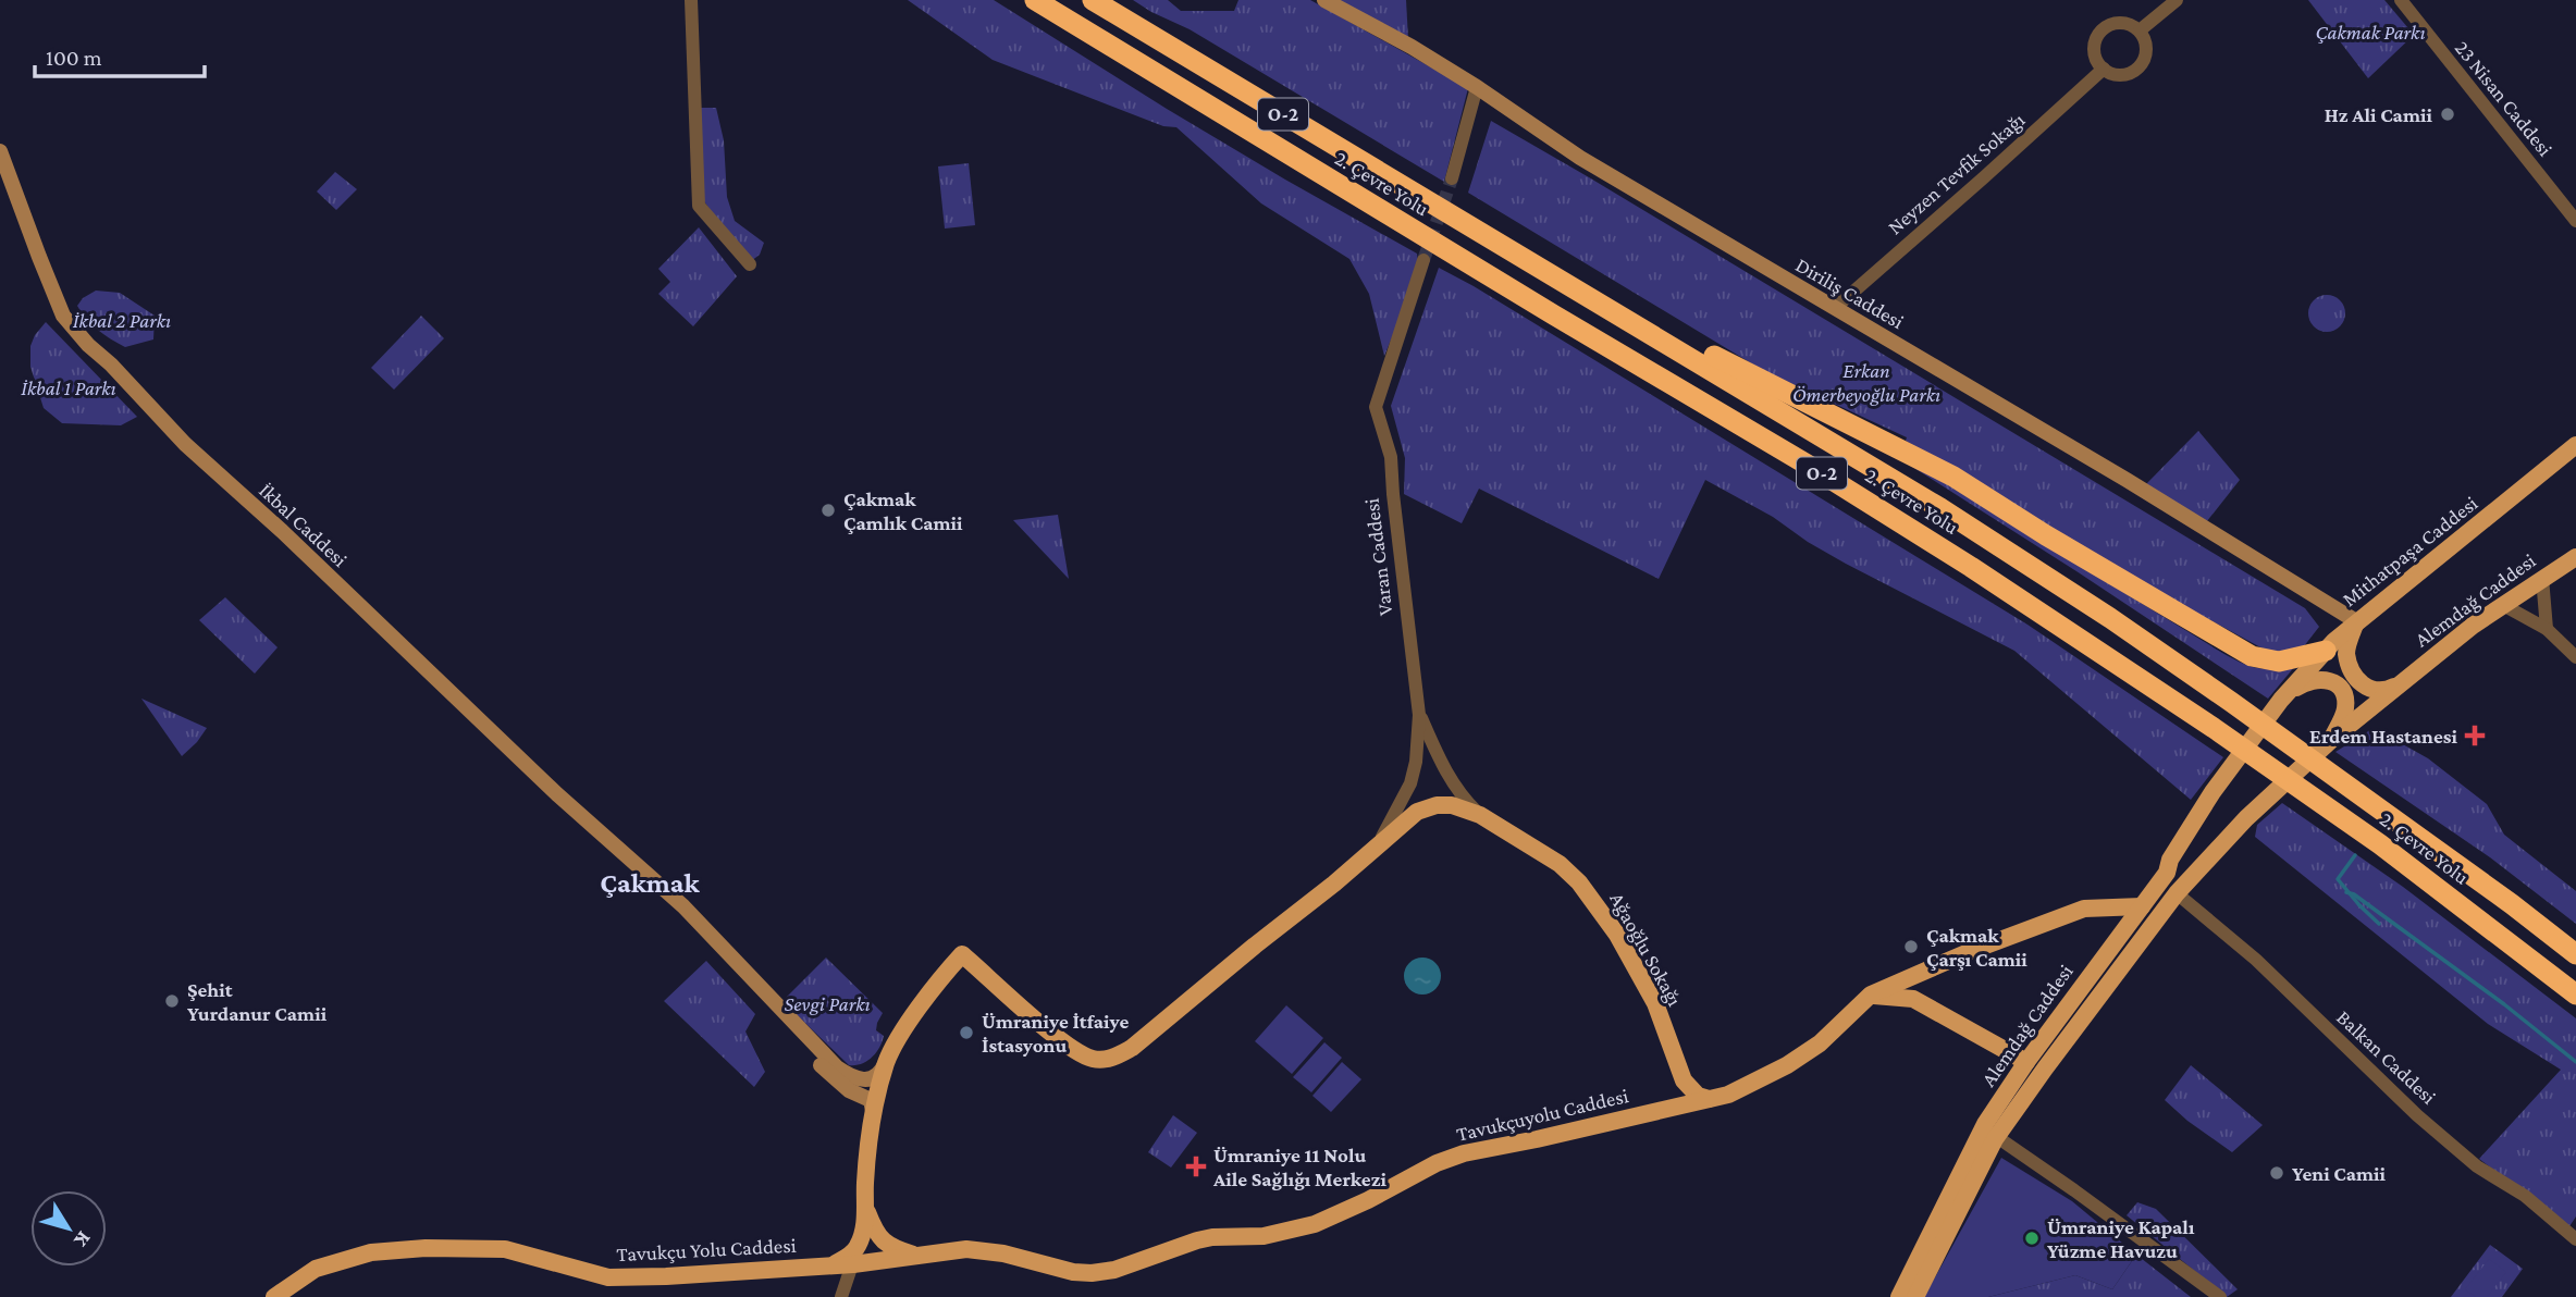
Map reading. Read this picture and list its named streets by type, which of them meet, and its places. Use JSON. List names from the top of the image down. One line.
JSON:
{"streets":{"highway":["O-2","2. Çevre Yolu"],"main road":["Diriliş Caddesi","İkbal Caddesi","Mithatpaşa Caddesi","Varan Caddesi","Alemdağ Caddesi","Ağaoğlu Sokağı","Tavukçuyolu Caddesi","Tavukçu Yolu Caddesi"],"street":["23 Nisan Caddesi","Neyzen Tevfik Sokağı","Balkan Caddesi"]},"crossings":[["Neyzen Tevfik Sokağı","Diriliş Caddesi"],["Diriliş Caddesi","Mithatpaşa Caddesi"],["Mithatpaşa Caddesi","Alemdağ Caddesi"],["Varan Caddesi","Ağaoğlu Sokağı"],["Alemdağ Caddesi","Balkan Caddesi"],["Alemdağ Caddesi","Tavukçuyolu Caddesi"],["Tavukçuyolu Caddesi","Tavukçu Yolu Caddesi"]],"districts":["Çakmak"],"parks":["Çakmak Parkı","İkbal 2 Parkı","Erkan Ömerbeyoğlu Parkı","İkbal 1 Parkı","Sevgi Parkı"],"places":{"other":["Hz Ali Camii","Çakmak Çamlık Camii","Çakmak Çarşı Camii","Şehit Yurdanur Camii","Ümraniye İtfaiye İstasyonu","Yeni Camii","Ümraniye Kapalı Yüzme Havuzu"],"health":["Erdem Hastanesi","Ümraniye 11 Nolu Aile Sağlığı Merkezi"]},"scale_bar":"100 m","north":"bottom right"}
